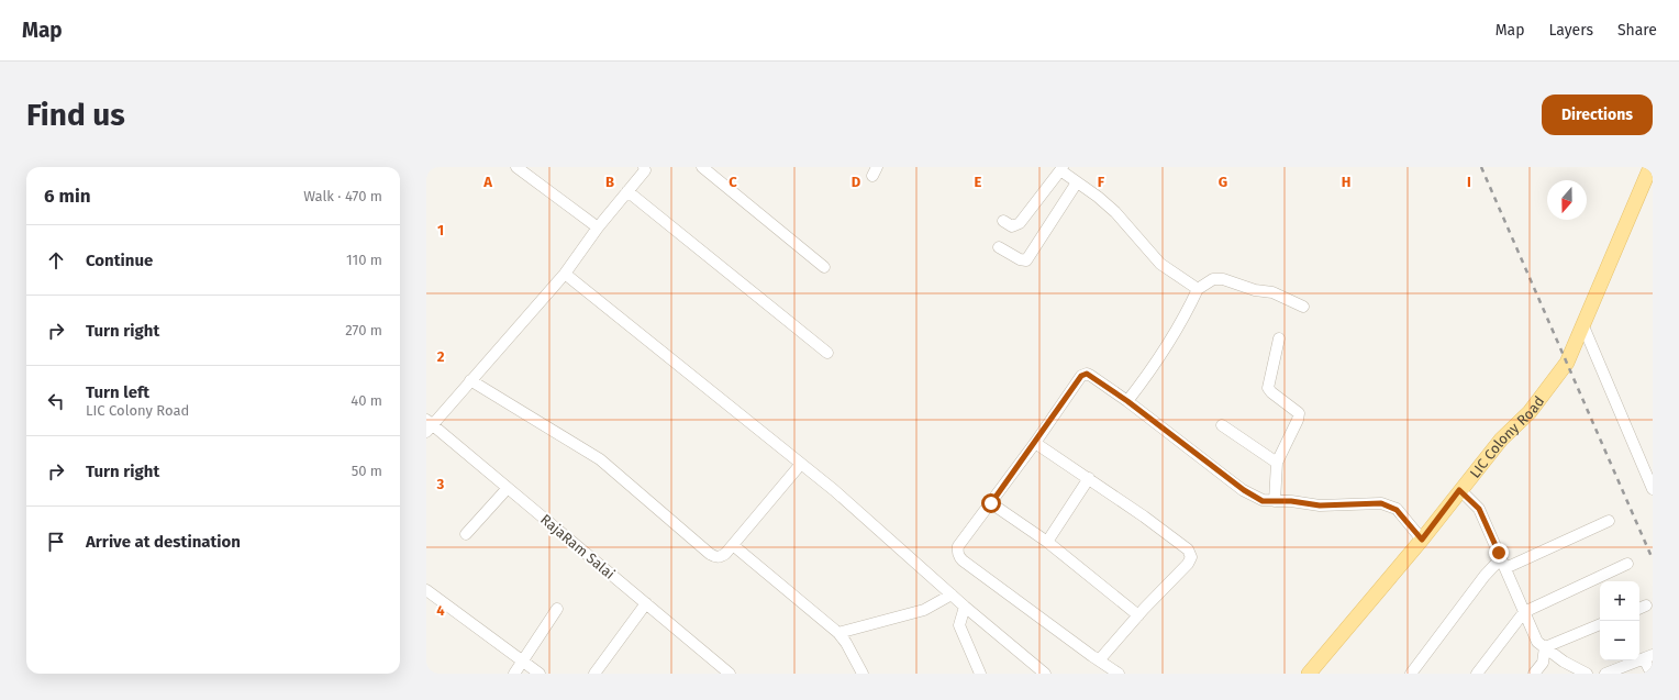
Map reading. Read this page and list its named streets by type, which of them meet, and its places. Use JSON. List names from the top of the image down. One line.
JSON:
{"streets":{"main road":["LIC Colony Road"],"street":["RajaRam Salai"]},"north":"bottom","page":{"header":"Map","nav":["Map","Layers","Share"],"buttons":"Directions","title":"Find us","heading":["6 min","Walk · 470 m"],"list":[["Continue","110 m"],["Turn right","270 m"],["Turn left","LIC Colony Road","40 m"],["Turn right","50 m"],"Arrive at destination"],"map_buttons":["+","−"]},"grid":{"columns":["A","B","C","D","E","F","G","H","I"],"rows":["1","2","3","4"]}}
